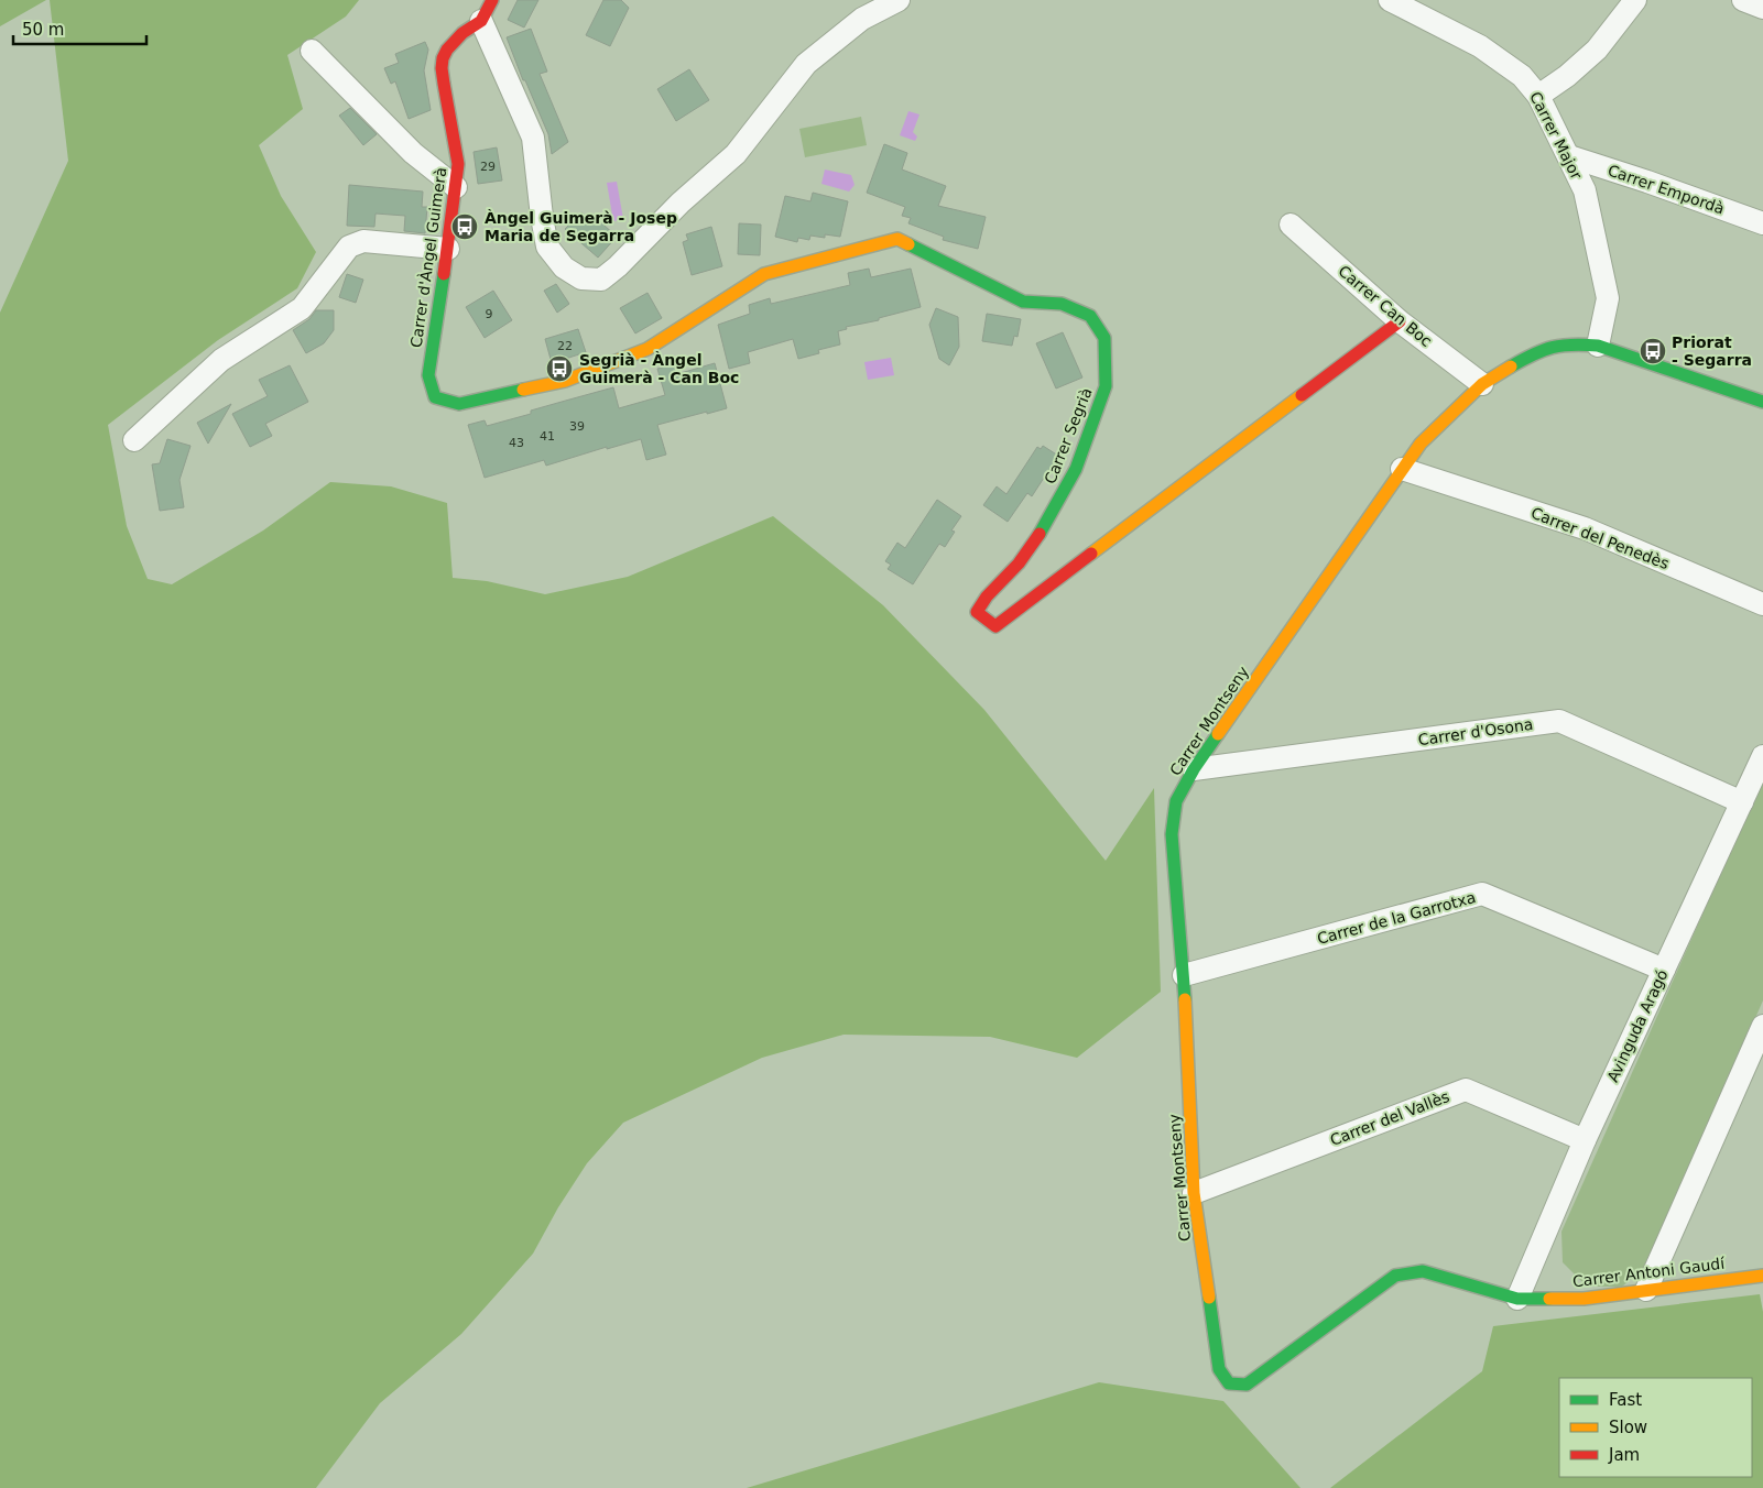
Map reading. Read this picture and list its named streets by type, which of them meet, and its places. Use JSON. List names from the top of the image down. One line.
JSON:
{"streets":{"street":["Carrer Major","Carrer Empordà","Carrer d'Àngel Guimerà","Carrer Can Boc","Carrer Segrià","Carrer del Penedès","Carrer Montseny","Carrer d'Osona","Carrer de la Garrotxa","Avinguda Aragó","Carrer del Vallès","Carrer Antoni Gaudí"]},"crossings":[["Carrer Major","Carrer Empordà"],["Carrer Major","Carrer Montseny"],["Carrer d'Àngel Guimerà","Carrer Segrià"],["Carrer Can Boc","Carrer Segrià"],["Carrer Can Boc","Carrer Montseny"],["Carrer del Penedès","Carrer Montseny"],["Carrer Montseny","Carrer d'Osona"],["Carrer Montseny","Carrer de la Garrotxa"],["Carrer Montseny","Carrer del Vallès"],["Carrer Montseny","Carrer Antoni Gaudí"],["Carrer d'Osona","Avinguda Aragó"],["Carrer de la Garrotxa","Avinguda Aragó"],["Avinguda Aragó","Carrer del Vallès"],["Avinguda Aragó","Carrer Antoni Gaudí"]],"places":{"bus stop":["Àngel Guimerà - Josep Maria de Segarra","Priorat - Segarra","Segrià - Àngel Guimerà - Can Boc"]},"house_numbers":["29","9","22","39","41","43"],"legend":["Fast","Slow","Jam"],"scale_bar":"50 m"}
